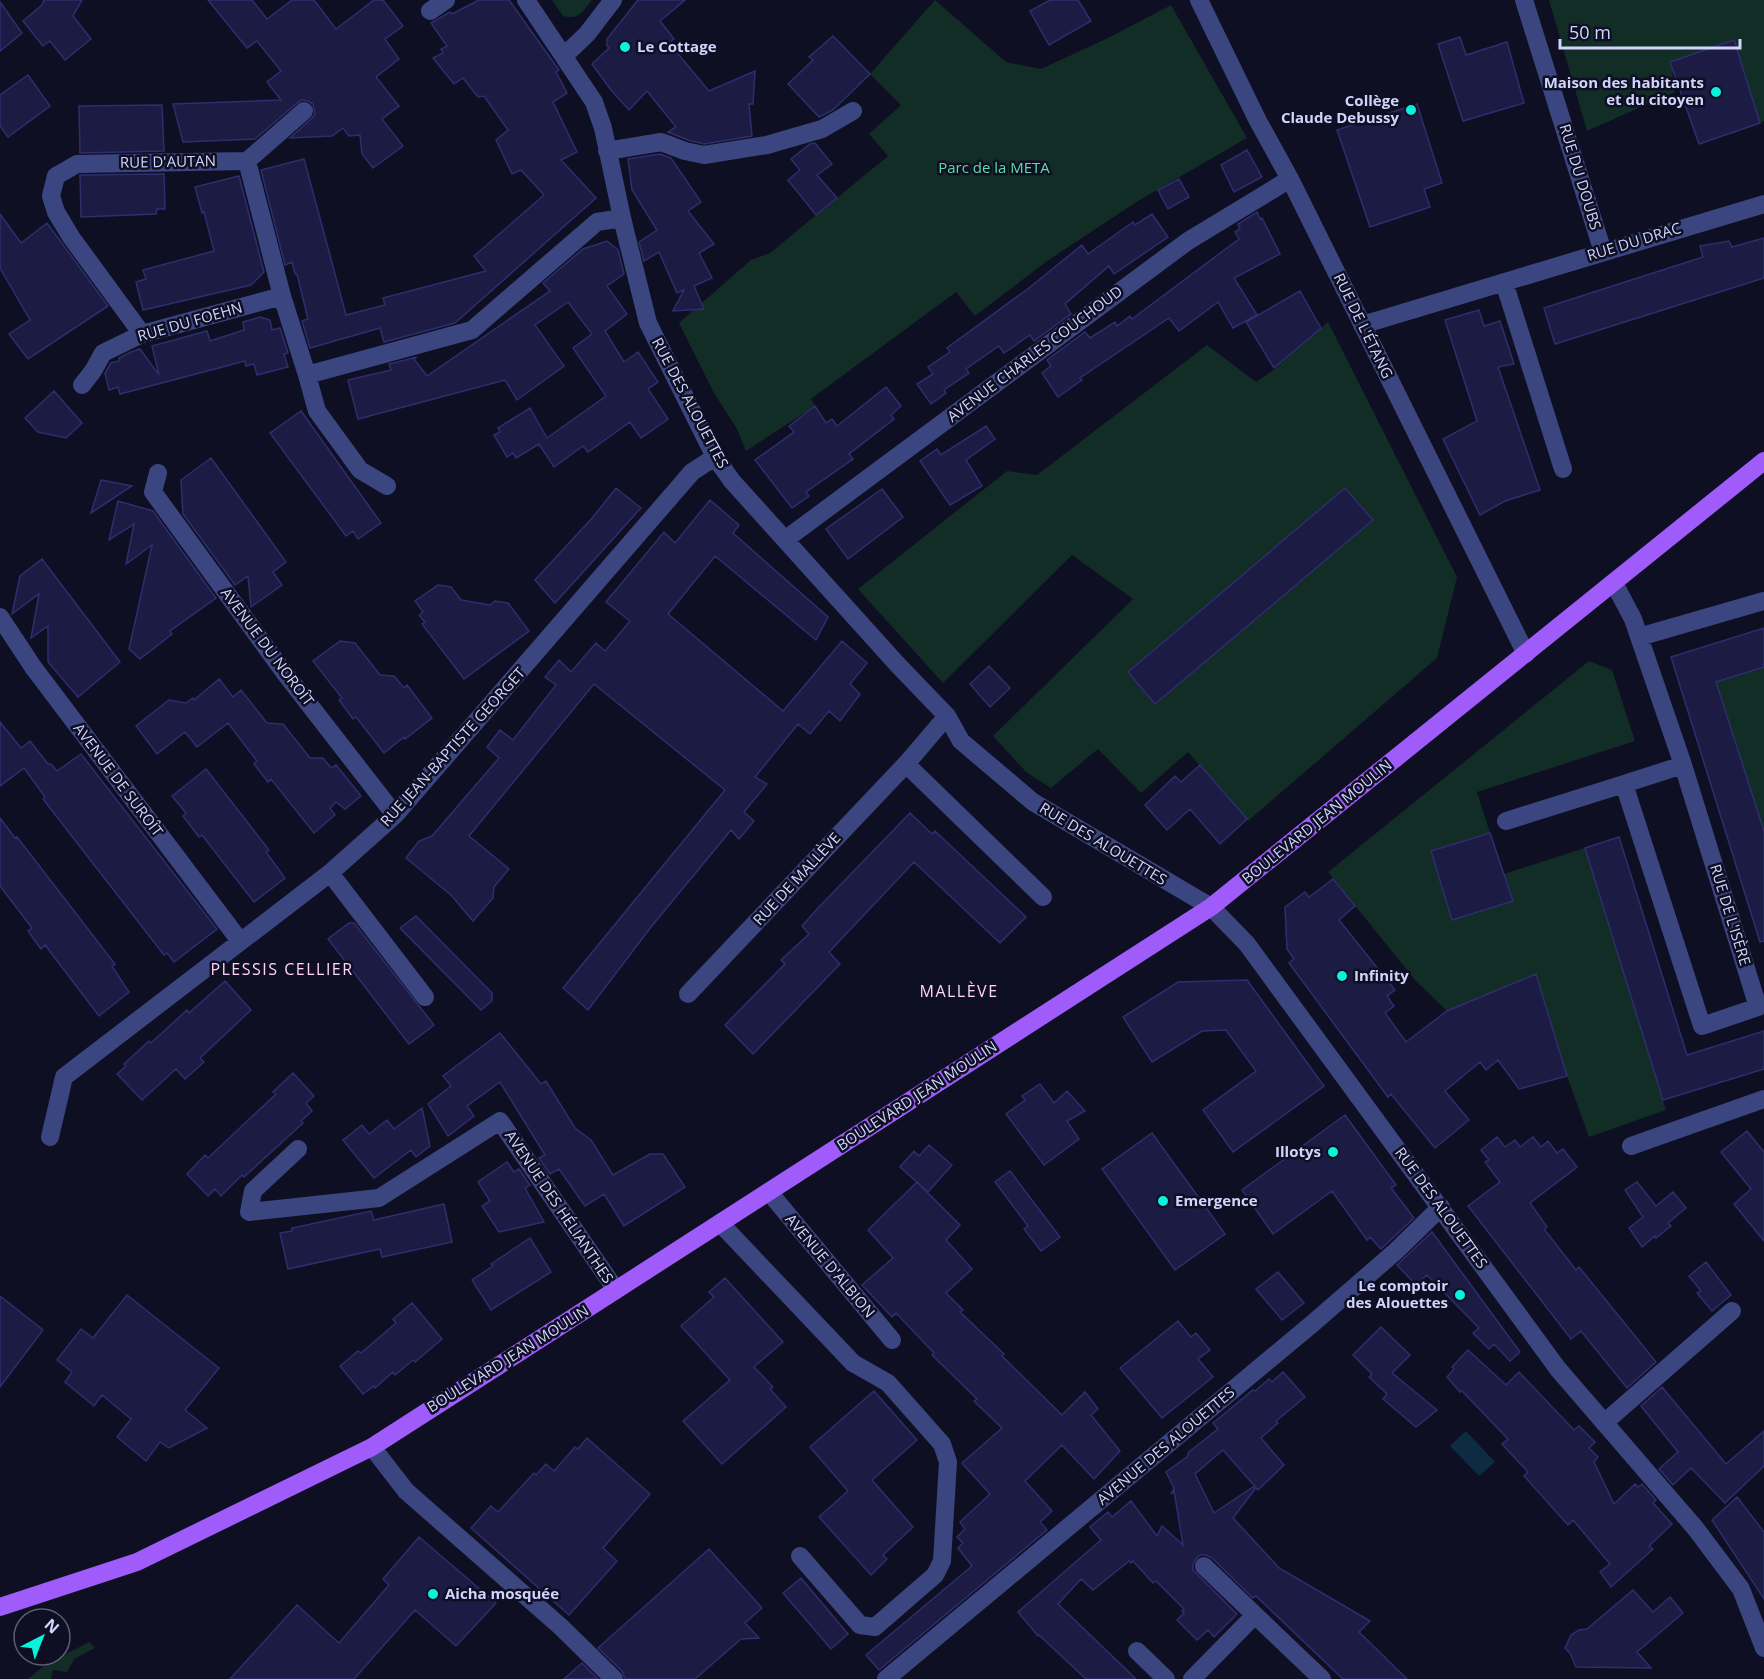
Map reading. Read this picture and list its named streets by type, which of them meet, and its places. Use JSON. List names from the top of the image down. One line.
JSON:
{"streets":{"main road":["BOULEVARD JEAN MOULIN"],"street":["RUE D'AUTAN","RUE DU DOUBS","RUE DU DRAC","RUE DU FOEHN","RUE DE L'ÉTANG","AVENUE CHARLES COUCHOUD","RUE DES ALOUETTES","AVENUE DU NOROÎT","RUE JEAN-BAPTISTE GEORGET","AVENUE DE SUROÎT","RUE DE MALLÈVE","RUE DE L'ISÈRE","AVENUE DES HÉLIANTHES","AVENUE D'ALBION","AVENUE DES ALOUETTES"]},"crossings":[["RUE D'AUTAN","RUE DU FOEHN"],["RUE DU DOUBS","RUE DU DRAC"],["RUE DU DRAC","RUE DE L'ÉTANG"],["RUE DE L'ÉTANG","AVENUE CHARLES COUCHOUD"],["RUE DE L'ÉTANG","BOULEVARD JEAN MOULIN"],["AVENUE CHARLES COUCHOUD","RUE DES ALOUETTES"],["RUE DES ALOUETTES","RUE JEAN-BAPTISTE GEORGET"],["RUE DES ALOUETTES","BOULEVARD JEAN MOULIN"],["RUE DES ALOUETTES","RUE DE MALLÈVE"],["RUE DES ALOUETTES","AVENUE DES ALOUETTES"],["AVENUE DU NOROÎT","RUE JEAN-BAPTISTE GEORGET"],["RUE JEAN-BAPTISTE GEORGET","AVENUE DE SUROÎT"],["BOULEVARD JEAN MOULIN","RUE DE L'ISÈRE"],["BOULEVARD JEAN MOULIN","AVENUE DES HÉLIANTHES"],["BOULEVARD JEAN MOULIN","AVENUE D'ALBION"]],"districts":["PLESSIS CELLIER","MALLÈVE"],"parks":["Parc de la META"],"places":["Le Cottage","Maison des habitants et du citoyen","Collège Claude Debussy","Infinity","Illotys","Emergence","Le comptoir des Alouettes","Aicha mosquée"],"scale_bar":"50 m","north":"top right"}
